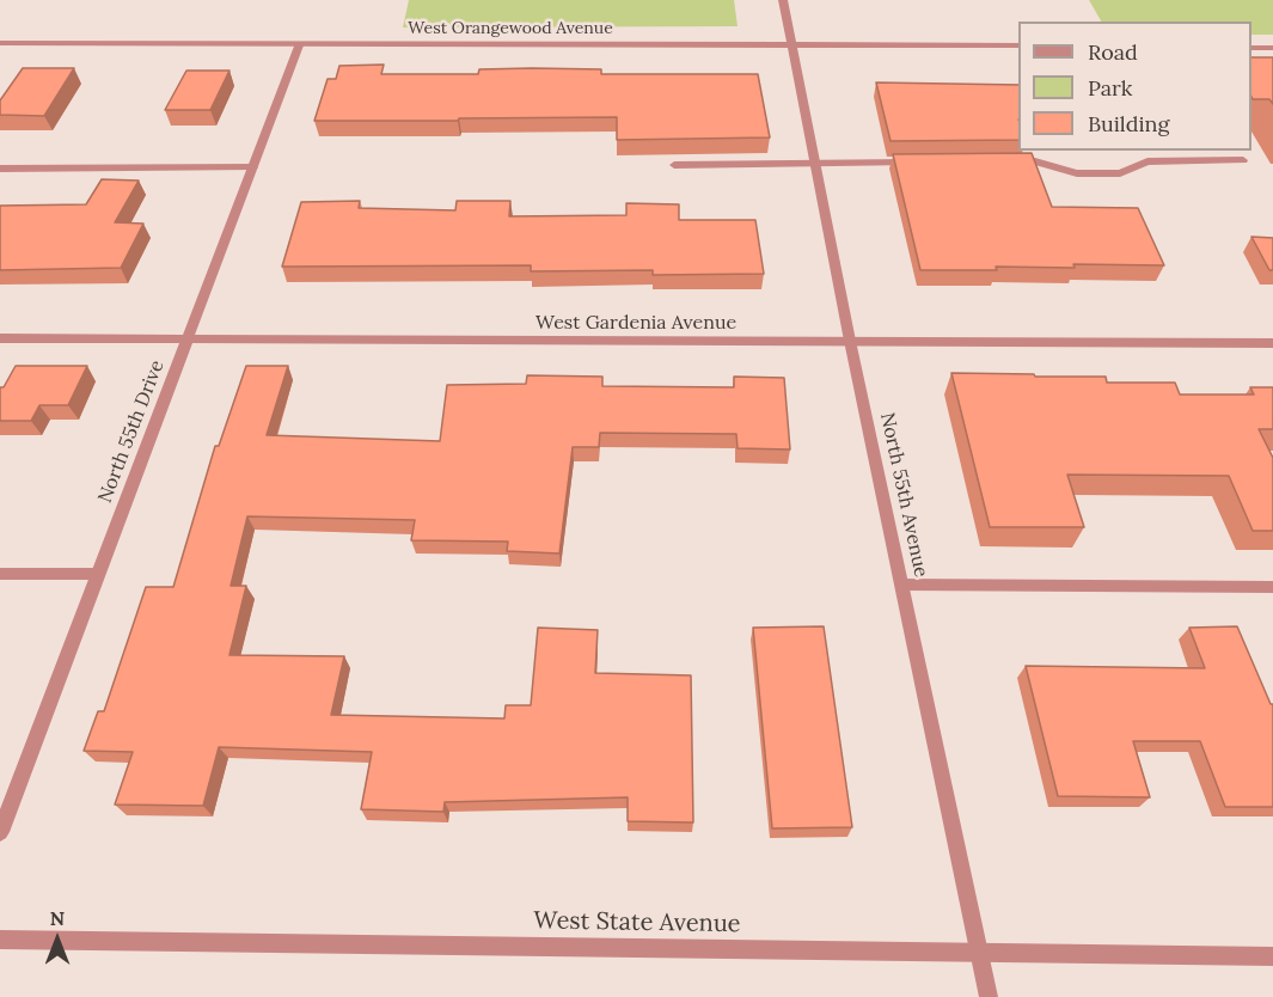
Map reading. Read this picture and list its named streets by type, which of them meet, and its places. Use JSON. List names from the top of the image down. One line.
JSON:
{"streets":{"street":["West Orangewood Avenue","West Gardenia Avenue","North 55th Drive","North 55th Avenue","West State Avenue"]},"crossings":[["West Orangewood Avenue","North 55th Drive"],["West Orangewood Avenue","North 55th Avenue"],["West Gardenia Avenue","North 55th Drive"],["West Gardenia Avenue","North 55th Avenue"],["North 55th Avenue","West State Avenue"]],"legend":["Road","Park","Building"],"north":"top"}
